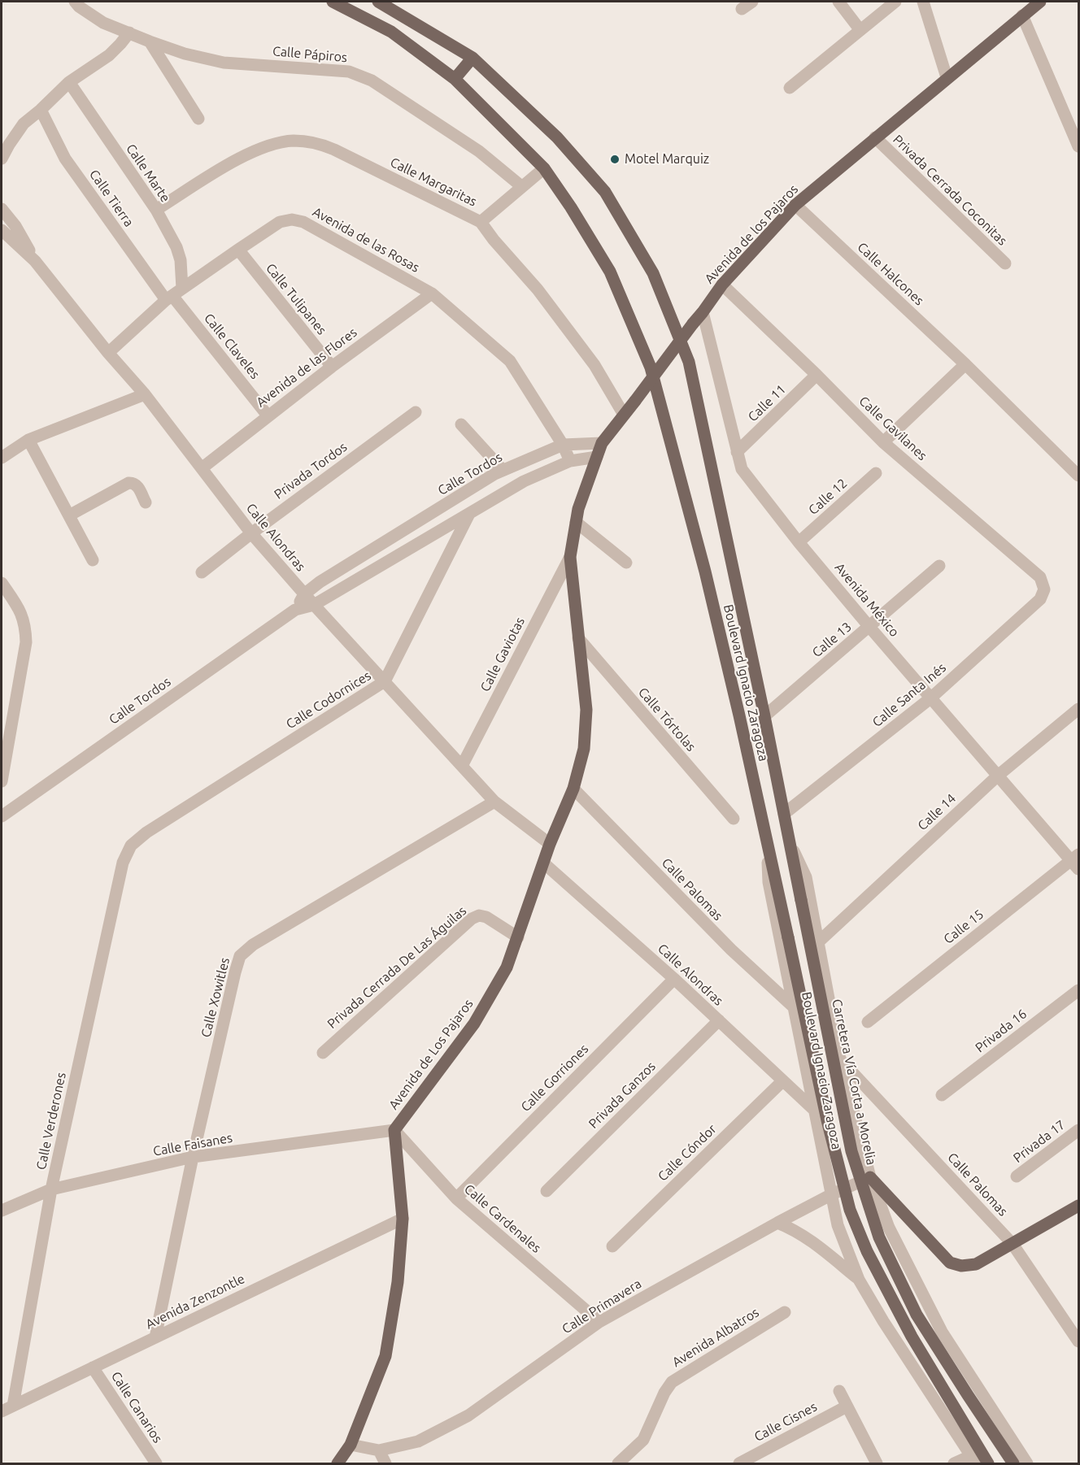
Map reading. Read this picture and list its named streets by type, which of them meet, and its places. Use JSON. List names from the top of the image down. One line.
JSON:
{"streets":{"main road":["Avenida de los Pajaros","Boulevard Ignacio Zaragoza","Avenida de Los Pajaros","Carretera Vía Corta a Morelia"],"street":["Calle Pápiros","Calle Marte","Calle Margaritas","Privada Cerrada Coconitas","Calle Tierra","Avenida de las Rosas","Calle Halcones","Calle Tulipanes","Calle Claveles","Avenida de las Flores","Calle 11","Calle Gavilanes","Privada Tordos","Calle Tordos","Calle 12","Calle Alondras","Avenida México","Calle 13","Calle Gaviotas","Calle Santa Inés","Calle Codornices","Calle Tórtolas","Calle 14","Calle Palomas","Calle 15","Privada Cerrada De Las Águilas","Calle Xowitles","Privada 16","Calle Gorriones","Privada Ganzos","Calle Verderones","Privada 17","Calle Faisanes","Calle Cóndor","Calle Cardenales","Avenida Zenzontle","Calle Primavera","Avenida Albatros","Calle Canarios","Calle Cisnes"]},"crossings":[["Calle Marte","Calle Margaritas"],["Calle Marte","Calle Tierra"],["Calle Marte","Avenida de las Rosas"],["Calle Marte","Calle Claveles"],["Calle Margaritas","Avenida de los Pajaros"],["Privada Cerrada Coconitas","Avenida de los Pajaros"],["Calle Tierra","Avenida de las Rosas"],["Calle Tierra","Calle Claveles"],["Avenida de los Pajaros","Calle Halcones"],["Avenida de los Pajaros","Calle Gavilanes"],["Avenida de los Pajaros","Calle Tordos"],["Avenida de los Pajaros","Avenida México"],["Avenida de los Pajaros","Calle Gaviotas"],["Avenida de los Pajaros","Calle Tórtolas"],["Avenida de los Pajaros","Avenida de Los Pajaros"],["Avenida de las Rosas","Calle Tulipanes"],["Avenida de las Rosas","Calle Claveles"],["Avenida de las Rosas","Avenida de las Flores"],["Avenida de las Rosas","Calle Tordos"],["Avenida de las Rosas","Calle Alondras"],["Calle Tulipanes","Avenida de las Flores"],["Calle Claveles","Avenida de las Flores"],["Avenida de las Flores","Calle Alondras"],["Calle 11","Calle Gavilanes"],["Calle 11","Avenida México"],["Calle Gavilanes","Calle Santa Inés"],["Privada Tordos","Calle Alondras"],["Calle Tordos","Calle Alondras"],["Calle Tordos","Calle Codornices"],["Calle 12","Avenida México"],["Calle Alondras","Calle Gaviotas"],["Calle Alondras","Boulevard Ignacio Zaragoza"],["Calle Alondras","Calle Codornices"],["Calle Alondras","Calle Xowitles"],["Calle Alondras","Avenida de Los Pajaros"],["Calle Alondras","Calle Gorriones"],["Calle Alondras","Privada Ganzos"],["Calle Alondras","Calle Cóndor"],["Avenida México","Calle 13"],["Avenida México","Calle Santa Inés"],["Avenida México","Calle 14"],["Avenida México","Calle 15"],["Calle 13","Boulevard Ignacio Zaragoza"],["Boulevard Ignacio Zaragoza","Calle Santa Inés"],["Boulevard Ignacio Zaragoza","Calle 14"],["Boulevard Ignacio Zaragoza","Calle Palomas"],["Boulevard Ignacio Zaragoza","Carretera Vía Corta a Morelia"],["Boulevard Ignacio Zaragoza","Calle Primavera"],["Calle Codornices","Calle Verderones"],["Calle Tórtolas","Avenida de Los Pajaros"],["Calle Palomas","Avenida de Los Pajaros"],["Privada Cerrada De Las Águilas","Avenida de Los Pajaros"],["Calle Xowitles","Calle Faisanes"],["Calle Xowitles","Avenida Zenzontle"],["Avenida de Los Pajaros","Calle Faisanes"],["Avenida de Los Pajaros","Calle Cardenales"],["Avenida de Los Pajaros","Avenida Zenzontle"],["Avenida de Los Pajaros","Calle Primavera"],["Calle Gorriones","Calle Cardenales"],["Calle Verderones","Calle Faisanes"],["Calle Verderones","Avenida Zenzontle"],["Calle Faisanes","Calle Cardenales"],["Calle Cardenales","Calle Primavera"],["Avenida Zenzontle","Calle Canarios"]],"places":["Motel Marquiz"]}
